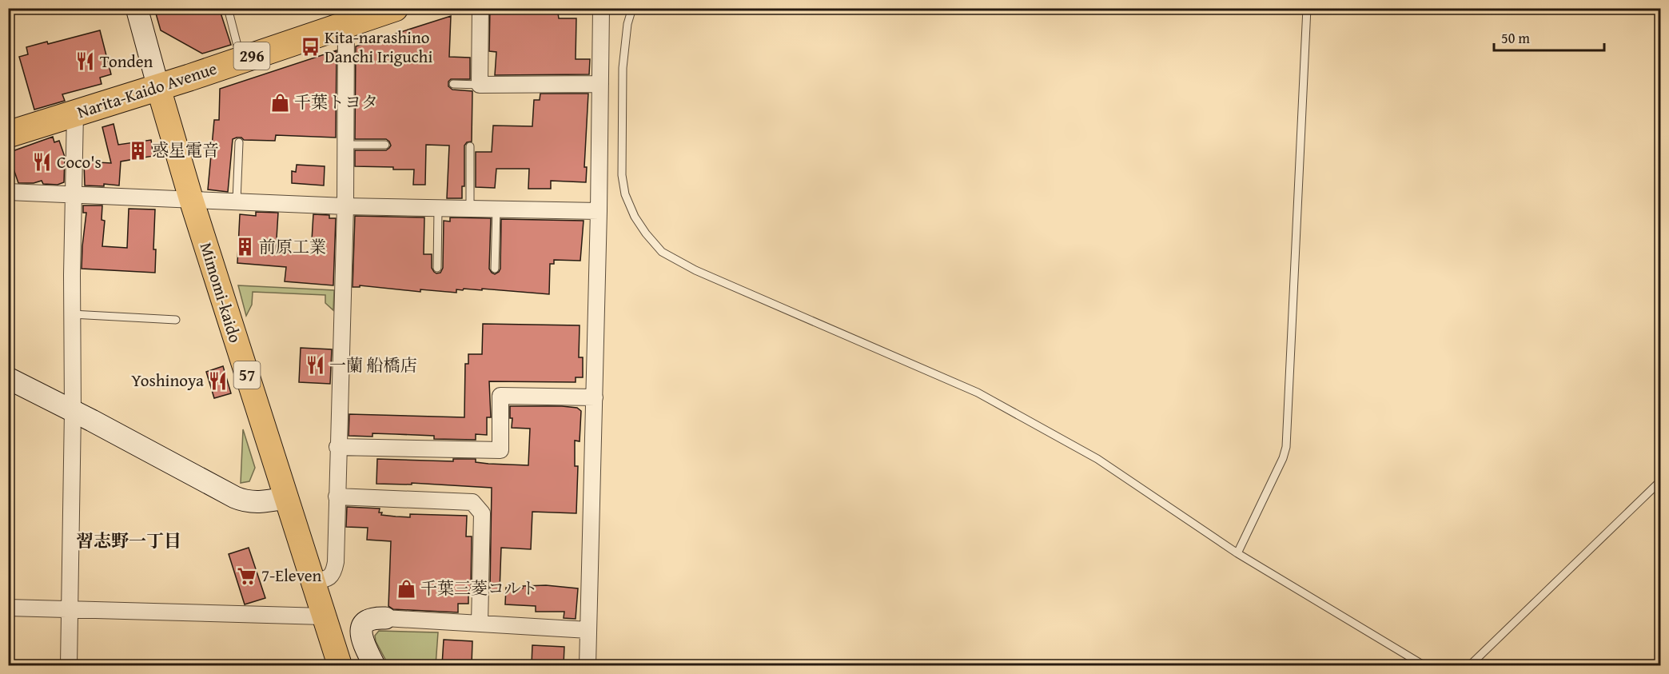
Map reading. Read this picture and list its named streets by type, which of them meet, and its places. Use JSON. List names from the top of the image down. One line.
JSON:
{"streets":{"highway":["296","Narita-Kaido Avenue"],"main road":["Mimomi-kaido","57"]},"crossings":[["Narita-Kaido Avenue","Mimomi-kaido"]],"districts":["習志野一丁目"],"places":{"bus stop":["Kita-narashino Danchi Iriguchi"],"restaurant":["Tonden","Coco's","一蘭 船橋店","Yoshinoya"],"shop":["千葉トヨタ","千葉三菱コルト"],"building":["惑星電音","前原工業"],"supermarket":["7-Eleven"]},"scale_bar":"50 m"}
